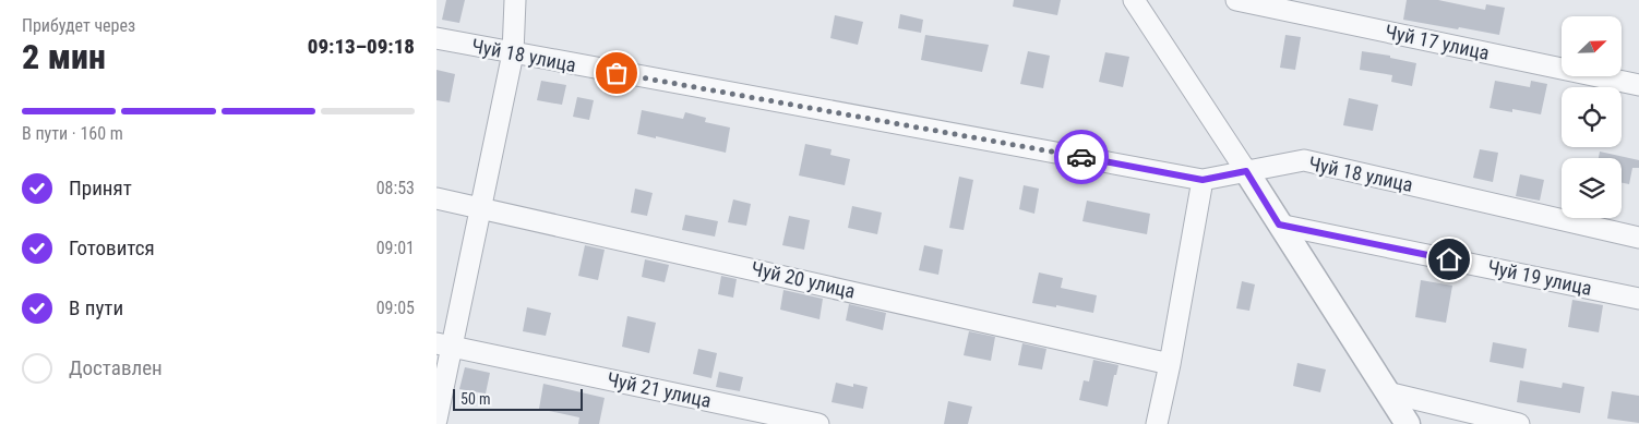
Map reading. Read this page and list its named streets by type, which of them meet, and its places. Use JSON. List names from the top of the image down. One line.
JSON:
{"streets":{"street":["Чуй 17 улица","Чуй 18 улица","Чуй 19 улица","Чуй 20 улица","Чуй 21 улица"]},"scale_bar":"50 m","north":"top right","page":{"heading":["2 мин","Прибудет через","09:13–09:18"],"bar":"В пути · 160 m","list":[["Принят","08:53"],["Готовится","09:01"],["В пути","09:05"],"Доставлен"],"scale":"50 m"}}
